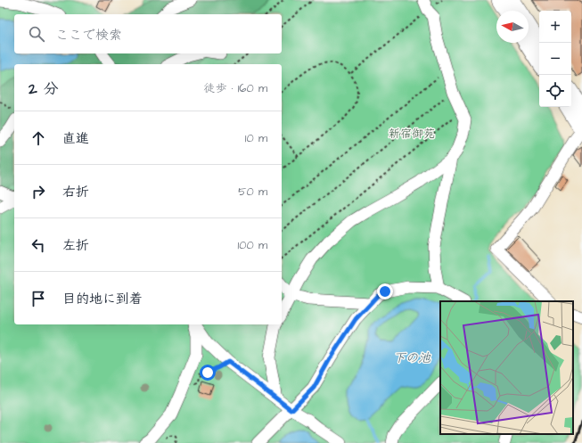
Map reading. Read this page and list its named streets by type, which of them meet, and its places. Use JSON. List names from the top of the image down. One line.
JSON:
{"water":["下の池"],"parks":["新宿御苑"],"north":"left","page":{"map_buttons":["+","−"],"search":"ここで検索","heading":["2 分","徒歩 · 160 m"],"list":[["直進","10 m"],["右折","50 m"],["左折","100 m"],"目的地に到着"]}}
